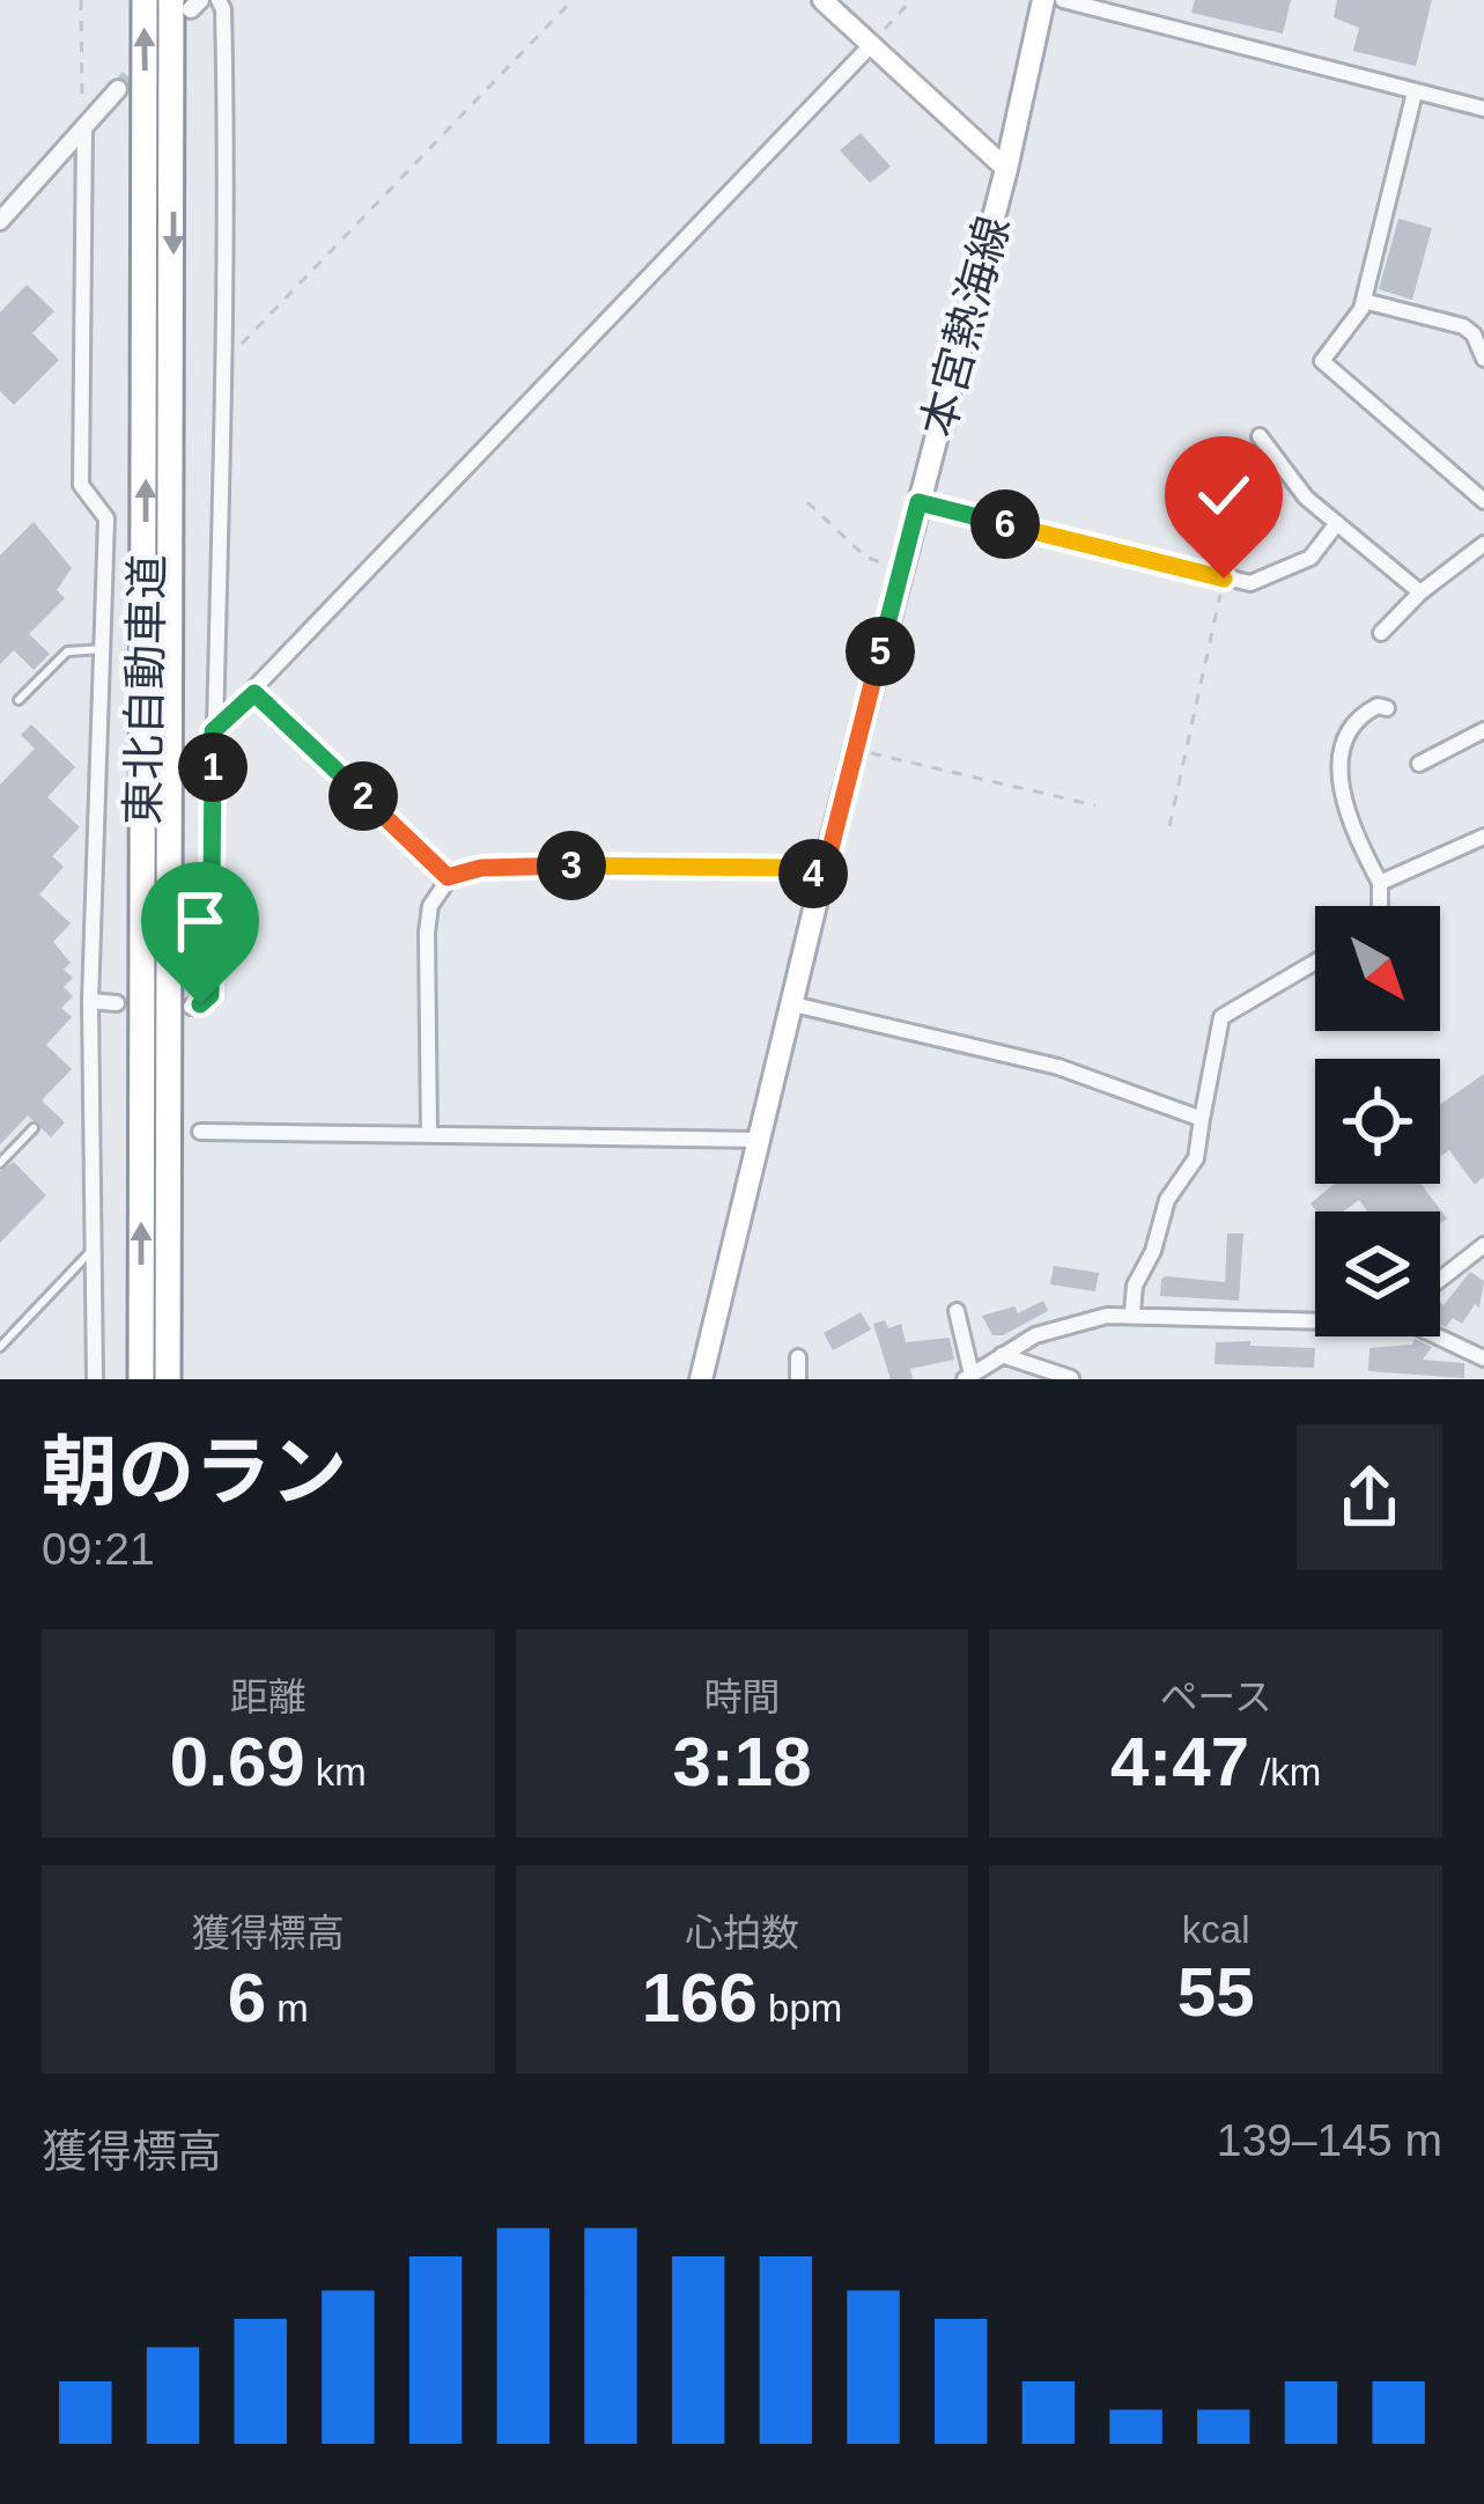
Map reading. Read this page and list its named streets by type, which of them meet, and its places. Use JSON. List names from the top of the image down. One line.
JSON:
{"streets":{"highway":["東北自動車道"],"main road":["本宮熱海線"]},"north":"bottom right","page":{"pins":["6","5","1","2","3","4"],"heading":["朝のラン","09:21"],"stats":[["距離","0.69 km"],["時間","3:18"],["ペース","4:47 /km"],["獲得標高","6 m"],["心拍数","166 bpm"],["kcal","55"]],"chart":["獲得標高","139–145 m"]}}
